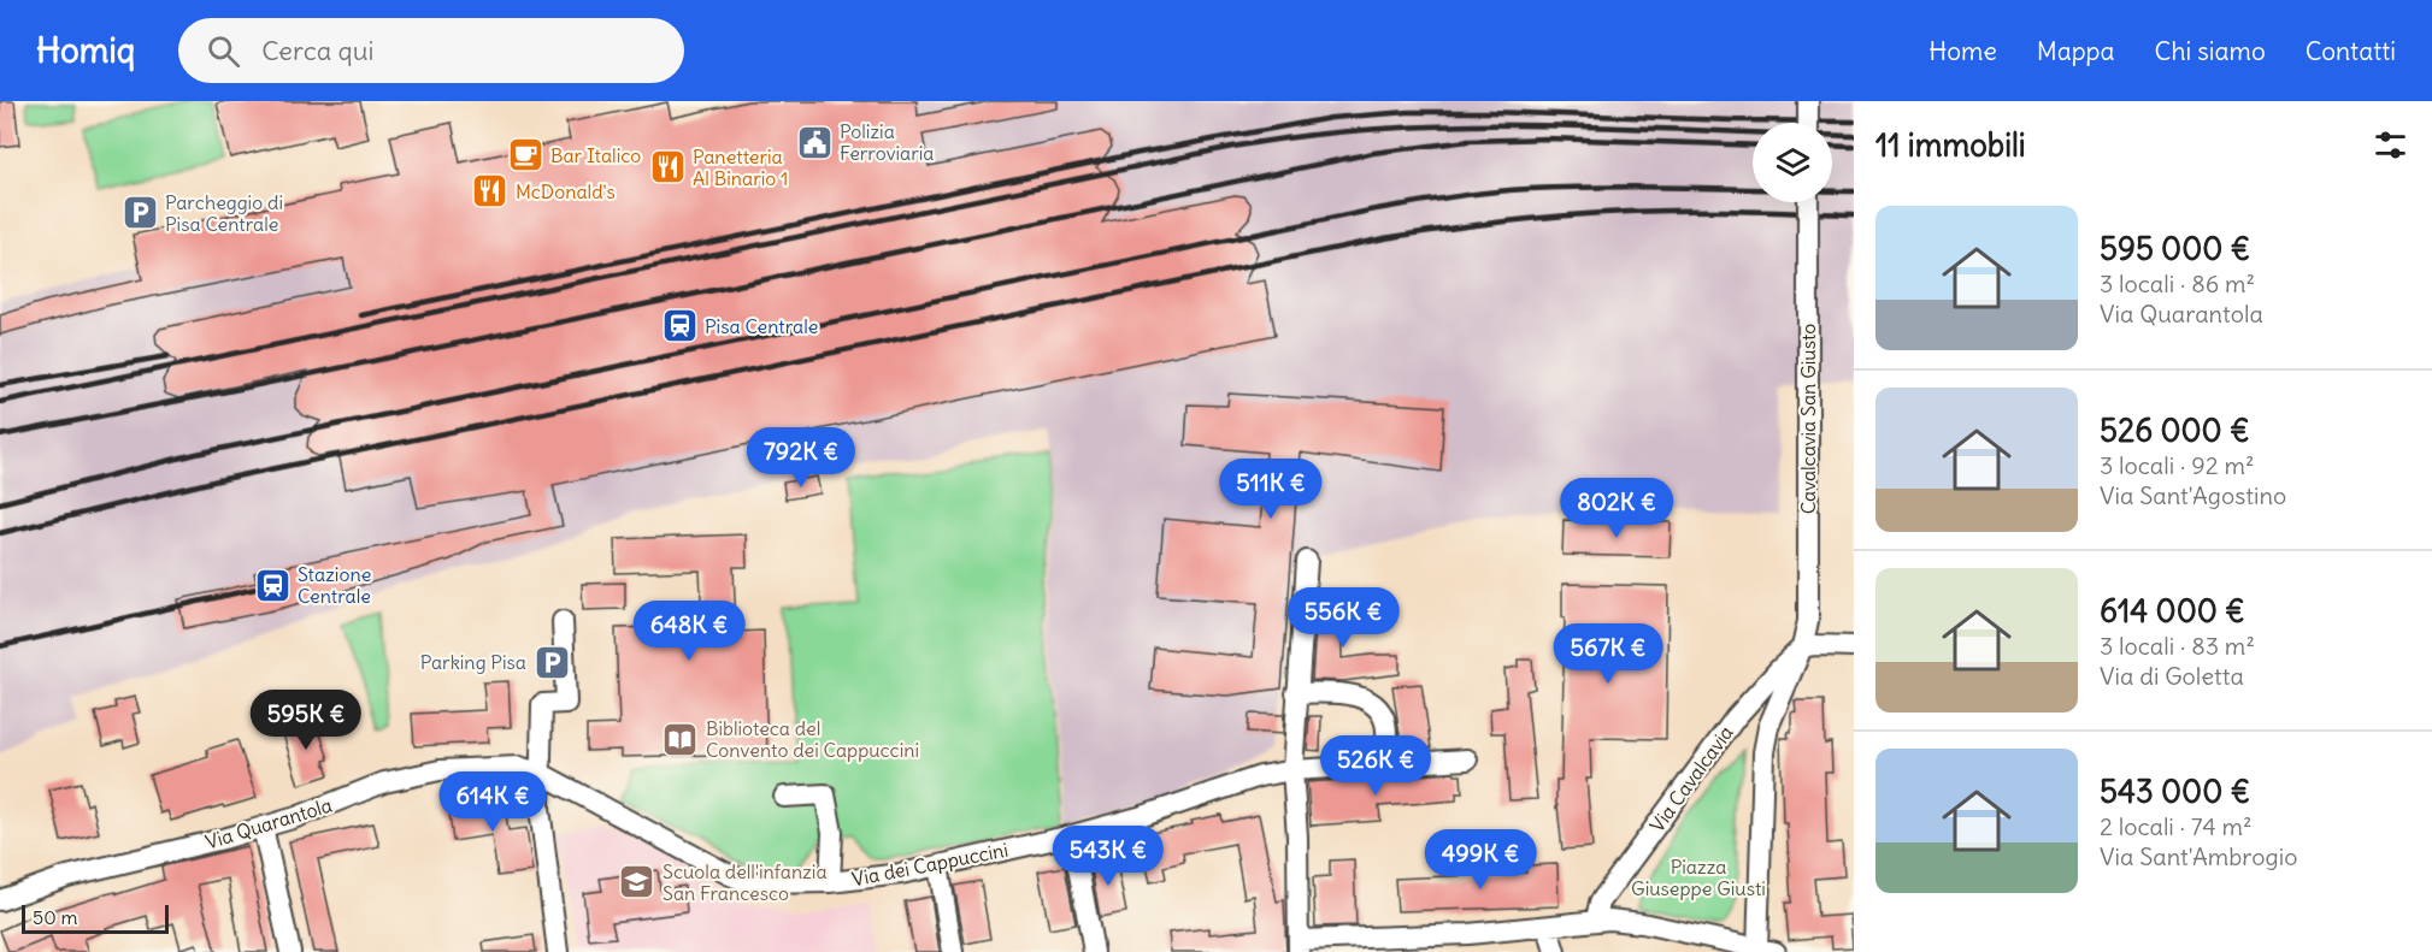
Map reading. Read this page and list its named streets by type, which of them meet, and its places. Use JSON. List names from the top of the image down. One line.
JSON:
{"streets":{"street":["Cavalcavia San Giusto","Via Cavalcavia","Via Quarantola","Via dei Cappuccini"]},"crossings":[["Cavalcavia San Giusto","Via Cavalcavia"],["Via Quarantola","Via dei Cappuccini"]],"parks":["Piazza Giuseppe Giusti"],"places":{"public building":["Polizia Ferroviaria"],"cafe":["Bar Italico"],"restaurant":["Panetteria Al Binario 1","McDonald's"],"parking":["Parcheggio di Pisa Centrale","Parking Pisa"],"station":["Pisa Centrale","Stazione Centrale"],"library":["Biblioteca del Convento dei Cappuccini"],"school or university":["Scuola dell'infanzia San Francesco"]},"scale_bar":"50 m","page":{"header":"Homiq","search":"Cerca qui","nav":["Home","Mappa","Chi siamo","Contatti"],"heading":"11 immobili","list":[{"name":"595 000 €","note":"3 locali · 86 m² · Via Quarantola"},{"name":"526 000 €","note":"3 locali · 92 m² · Via Sant'Agostino"},{"name":"614 000 €","note":"3 locali · 83 m² · Via di Goletta"},{"name":"543 000 €","note":"2 locali · 74 m² · Via Sant'Ambrogio"}],"price":["792K €","511K €","802K €","556K €","648K €","567K €","595K €","526K €","614K €","543K €","499K €"],"scale":"50 m"}}
